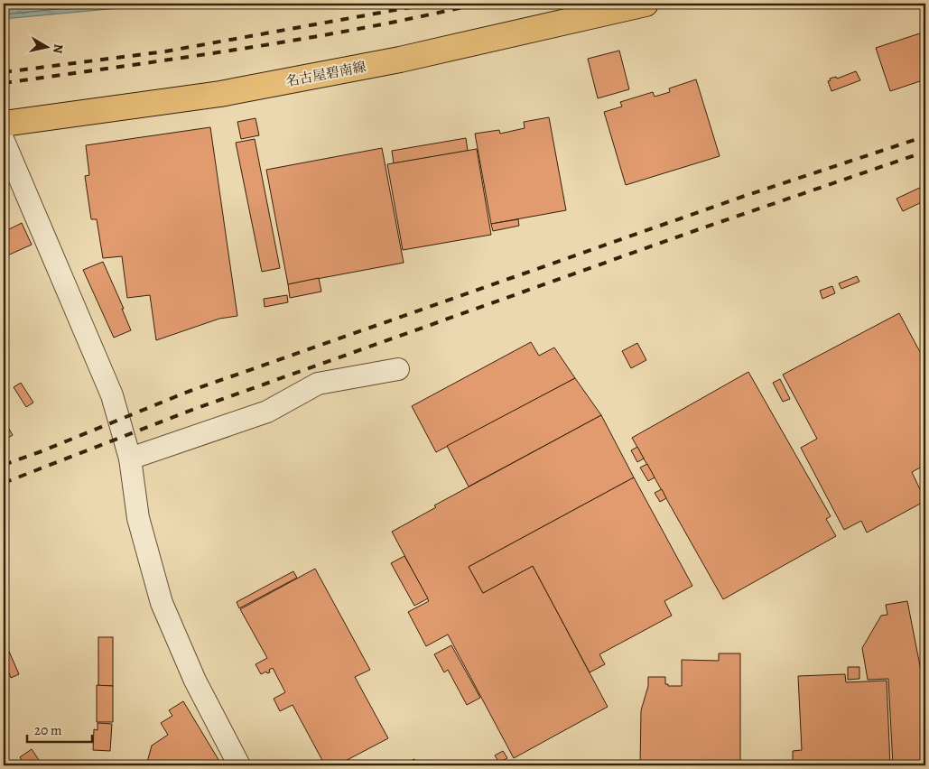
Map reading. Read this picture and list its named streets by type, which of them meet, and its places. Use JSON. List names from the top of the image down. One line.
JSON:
{"streets":{"main road":["名古屋碧南線"]},"scale_bar":"20 m","north":"right"}
